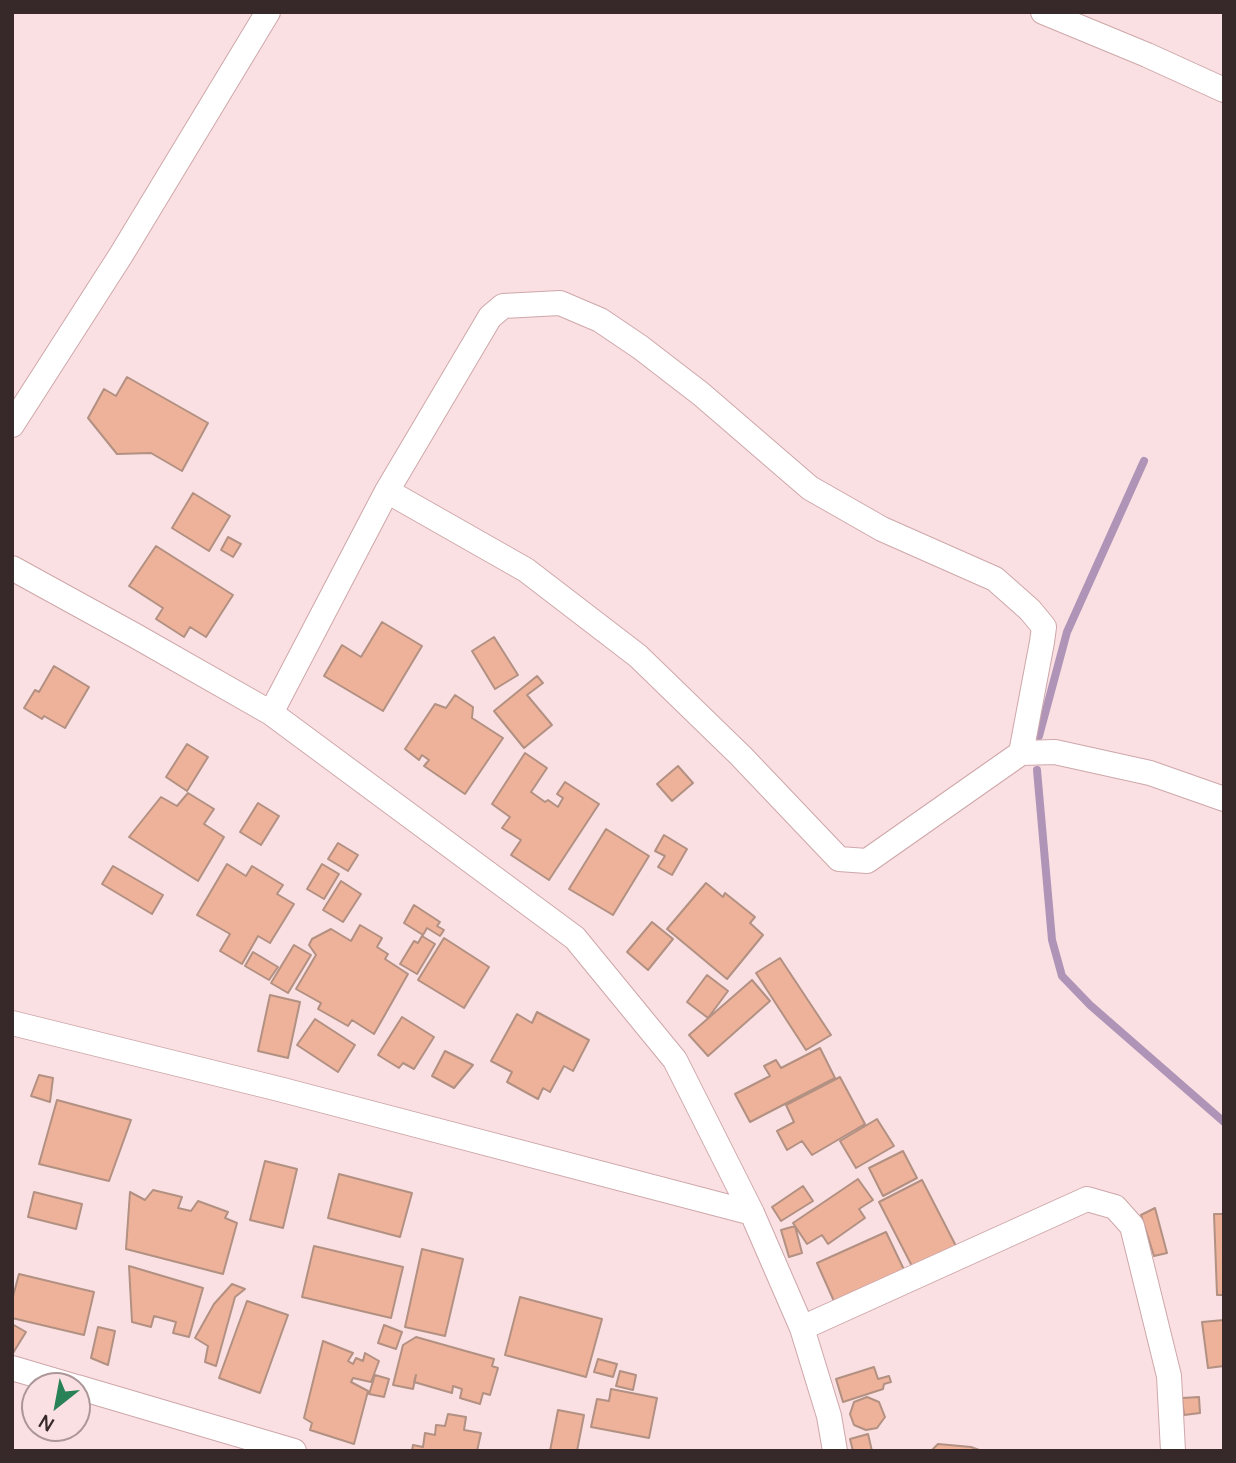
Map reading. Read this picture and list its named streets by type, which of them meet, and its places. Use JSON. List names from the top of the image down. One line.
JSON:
{"north":"bottom left"}
